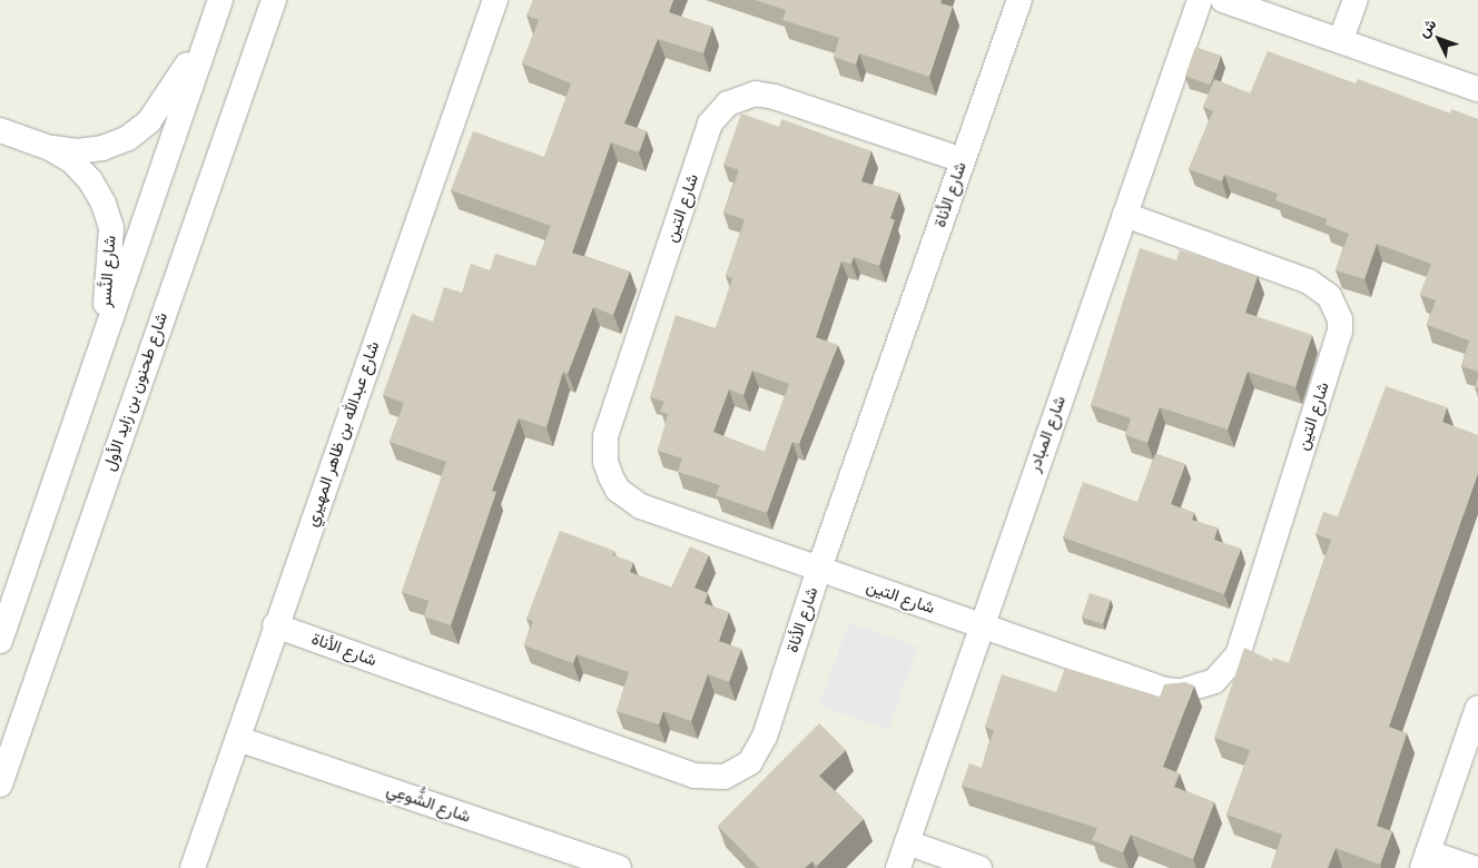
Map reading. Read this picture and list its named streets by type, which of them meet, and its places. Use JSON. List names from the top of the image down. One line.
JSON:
{"streets":{"street":["شارع الأناة","شارع التين","شارع النَّسر","شارع طحنون بن زايد الأول","شارع عبدالله بن ظاهر المهيري","شارع المبادر","شارع الشُّوعِي"]},"crossings":[["شارع الأناة","شارع التين"],["شارع الأناة","شارع عبدالله بن ظاهر المهيري"],["شارع التين","شارع المبادر"],["شارع عبدالله بن ظاهر المهيري","شارع الشُّوعِي"]],"north":"top left"}
